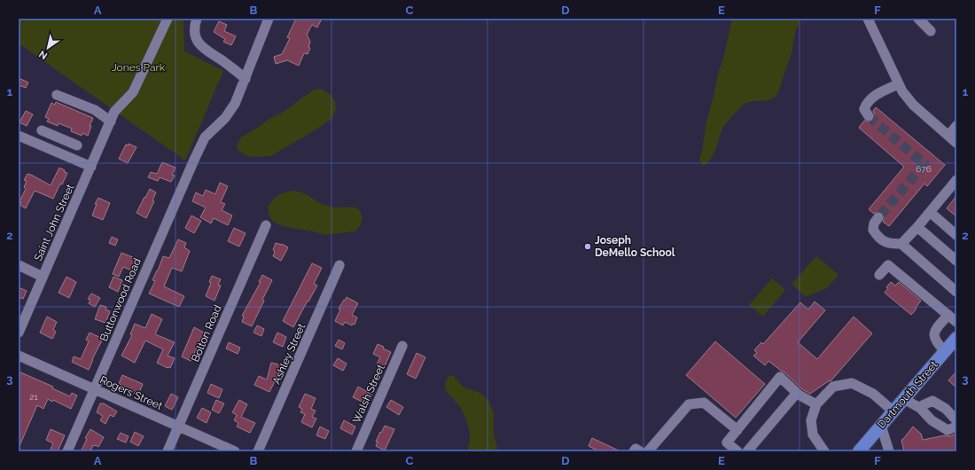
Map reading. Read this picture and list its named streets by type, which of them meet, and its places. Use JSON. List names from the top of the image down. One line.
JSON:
{"streets":{"main road":["Dartmouth Street"],"street":["Saint John Street","Buttonwood Road","Bolton Road","Ashley Street","Rogers Street","Walsh Street"]},"crossings":[["Buttonwood Road","Rogers Street"],["Bolton Road","Rogers Street"]],"parks":["Jones Park"],"places":["Joseph DeMello School"],"house_numbers":["676","21"],"north":"bottom left","grid":{"columns":["A","B","C","D","E","F"],"rows":["1","2","3"]}}
